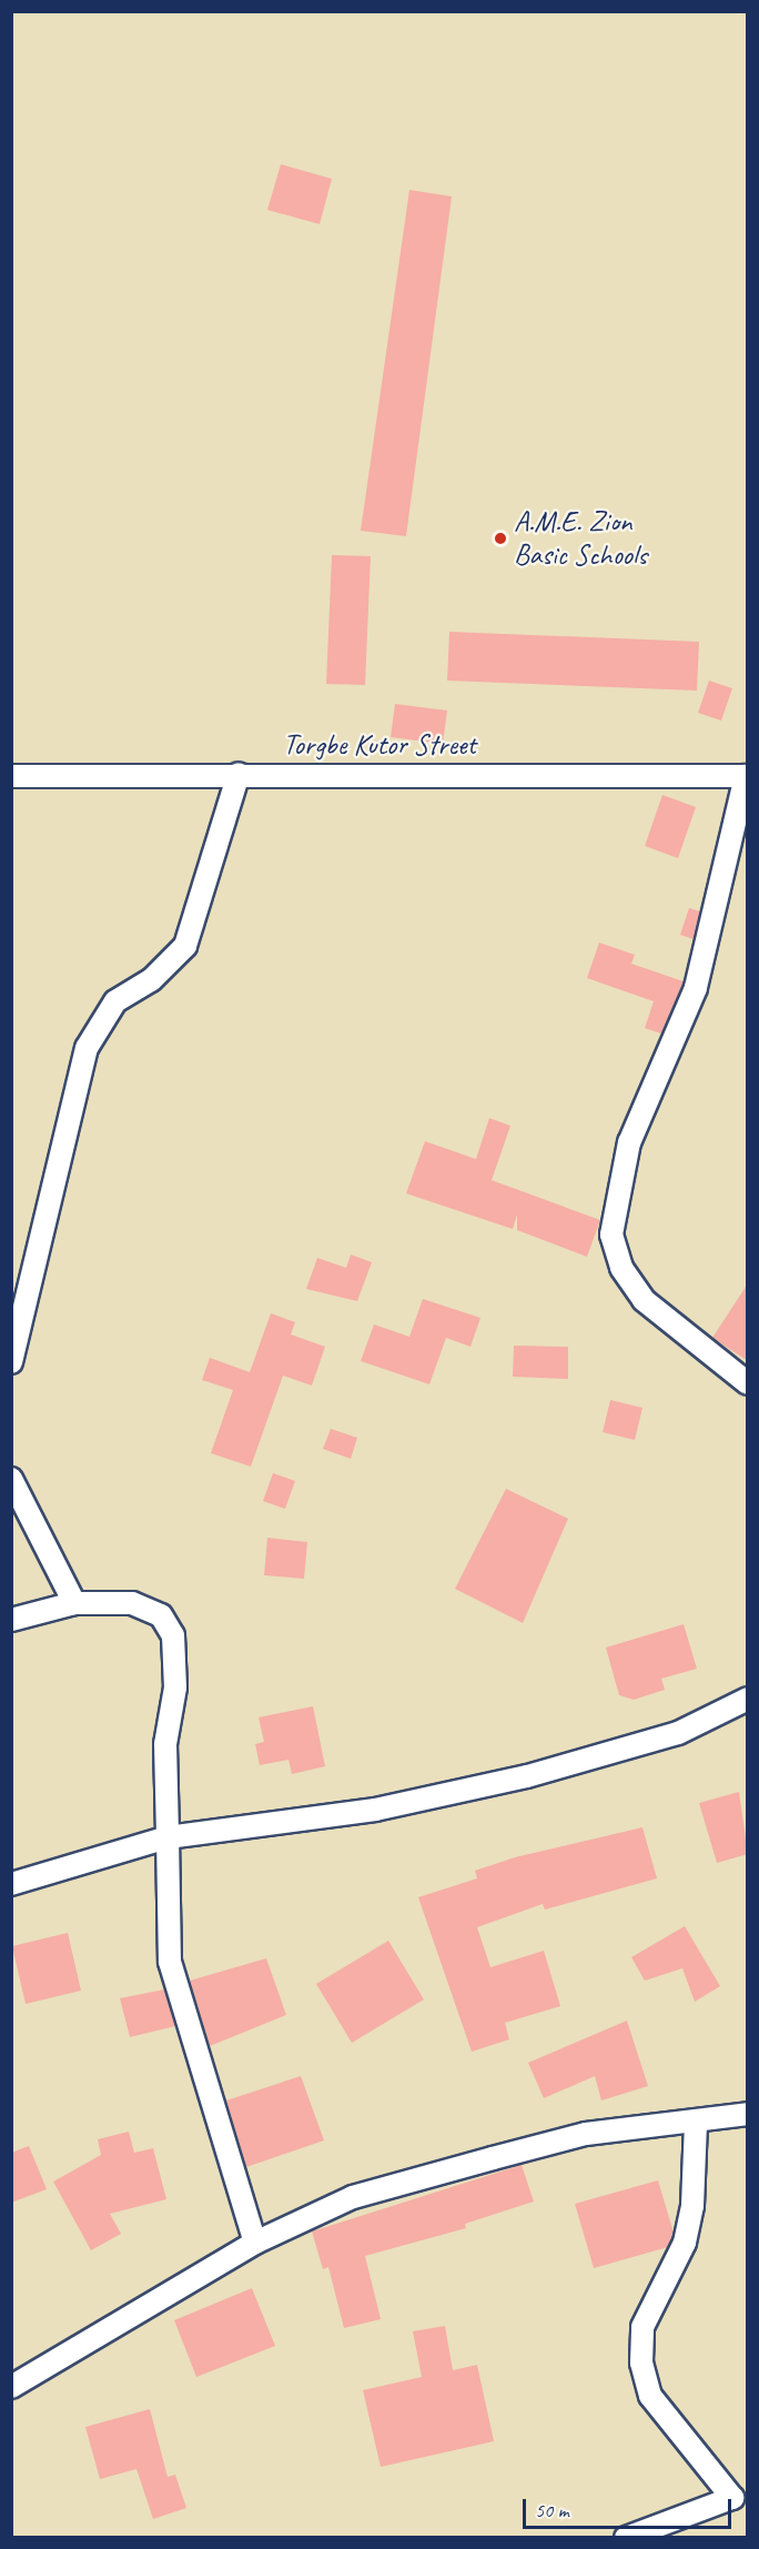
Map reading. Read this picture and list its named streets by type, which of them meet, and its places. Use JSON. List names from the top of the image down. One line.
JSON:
{"streets":{"street":["Torgbe Kutor Street"]},"places":["A.M.E. Zion Basic Schools"],"scale_bar":"50 m"}
